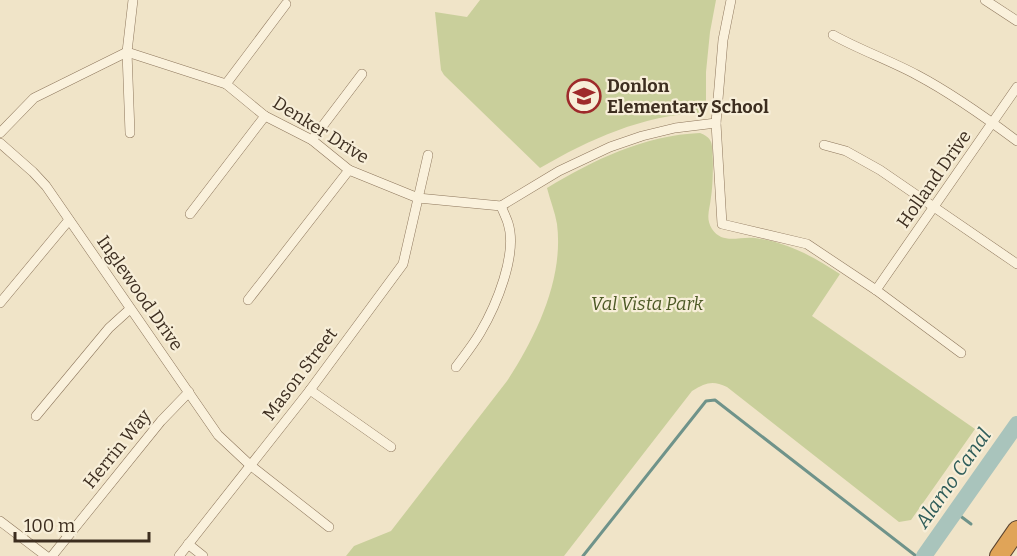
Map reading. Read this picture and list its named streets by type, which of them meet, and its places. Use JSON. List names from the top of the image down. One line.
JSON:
{"streets":{"street":["Denker Drive","Holland Drive","Inglewood Drive","Mason Street","Herrin Way"]},"crossings":[["Denker Drive","Mason Street"],["Inglewood Drive","Mason Street"],["Inglewood Drive","Herrin Way"]],"water":["Alamo Canal"],"parks":["Val Vista Park"],"places":{"school or university":["Donlon Elementary School"]},"scale_bar":"100 m"}
